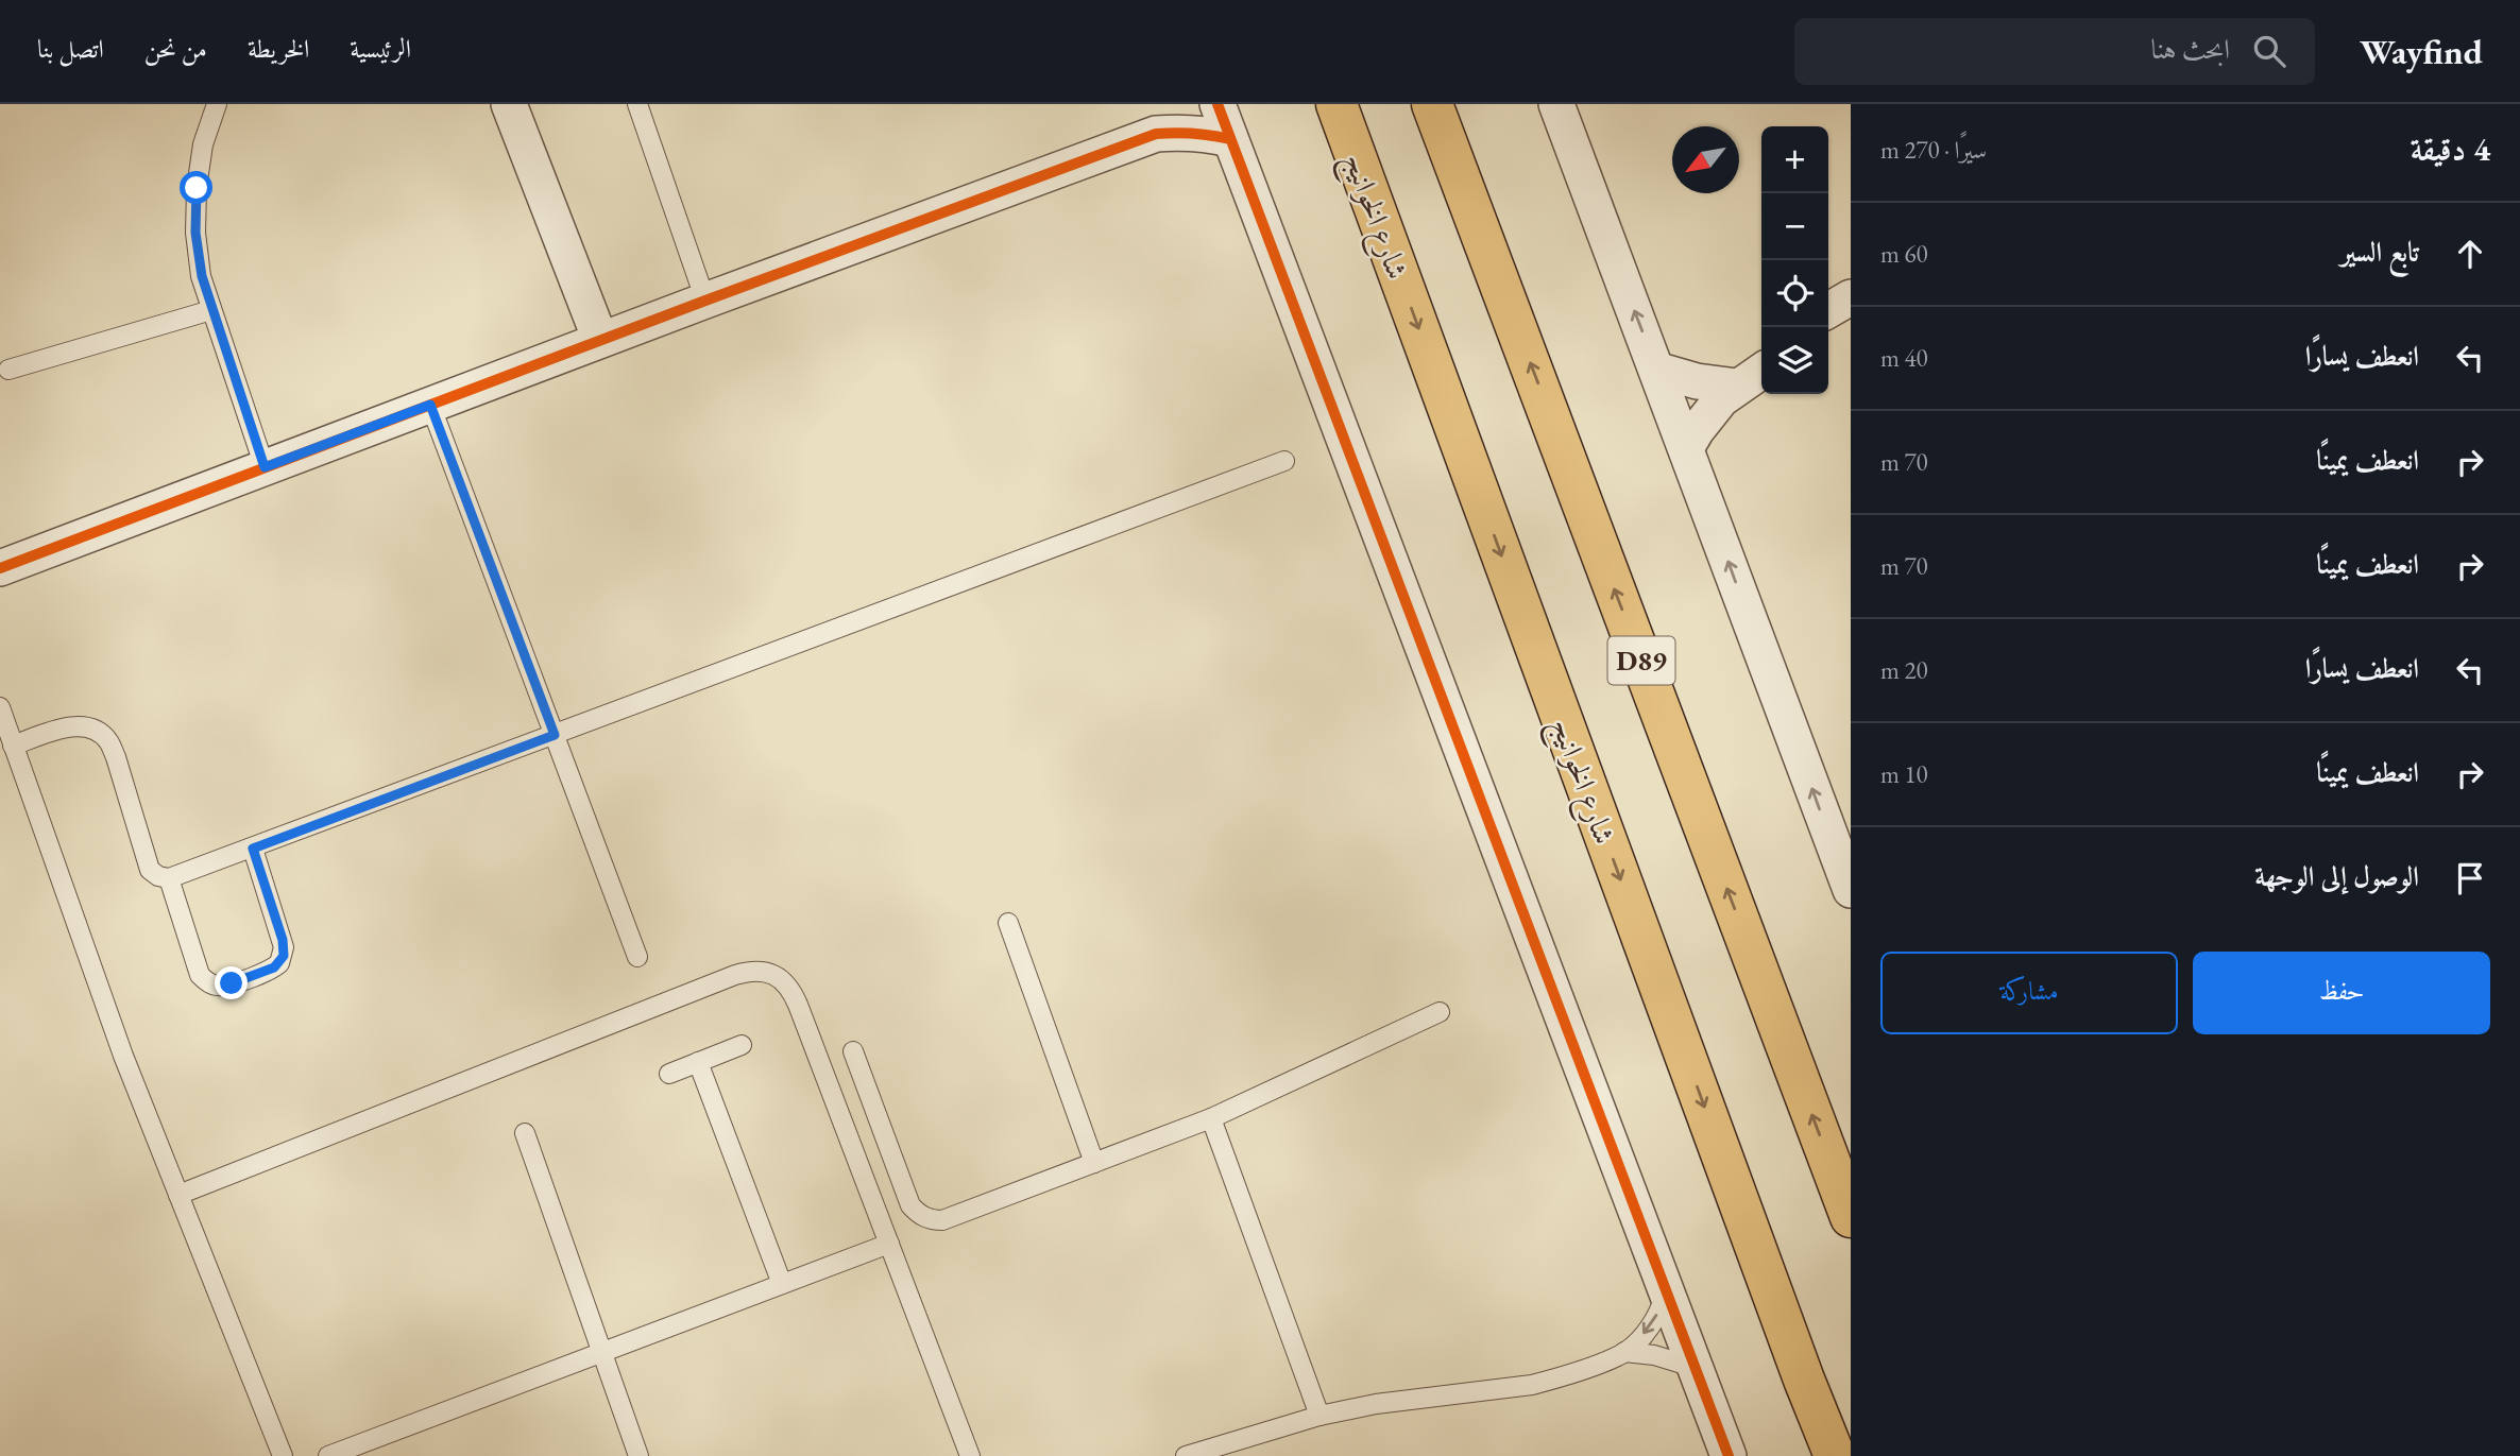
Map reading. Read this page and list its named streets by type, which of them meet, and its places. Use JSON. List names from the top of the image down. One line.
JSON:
{"streets":{"highway":["شارع الخوانيج","D89"]},"north":"bottom left","page":{"header":"Wayfind","search":"ابحث هنا","nav":["الرئيسية","الخريطة","من نحن","اتصل بنا"],"heading":["4 دقيقة","سيرًا · 270 m"],"map_buttons":["+","−"],"list":[["تابع السير","60 m"],["انعطف يسارًا","40 m"],["انعطف يمينًا","70 m"],["انعطف يمينًا","70 m"],["انعطف يسارًا","20 m"],["انعطف يمينًا","10 m"],"الوصول إلى الوجهة"],"buttons":["حفظ","مشاركة"]}}
